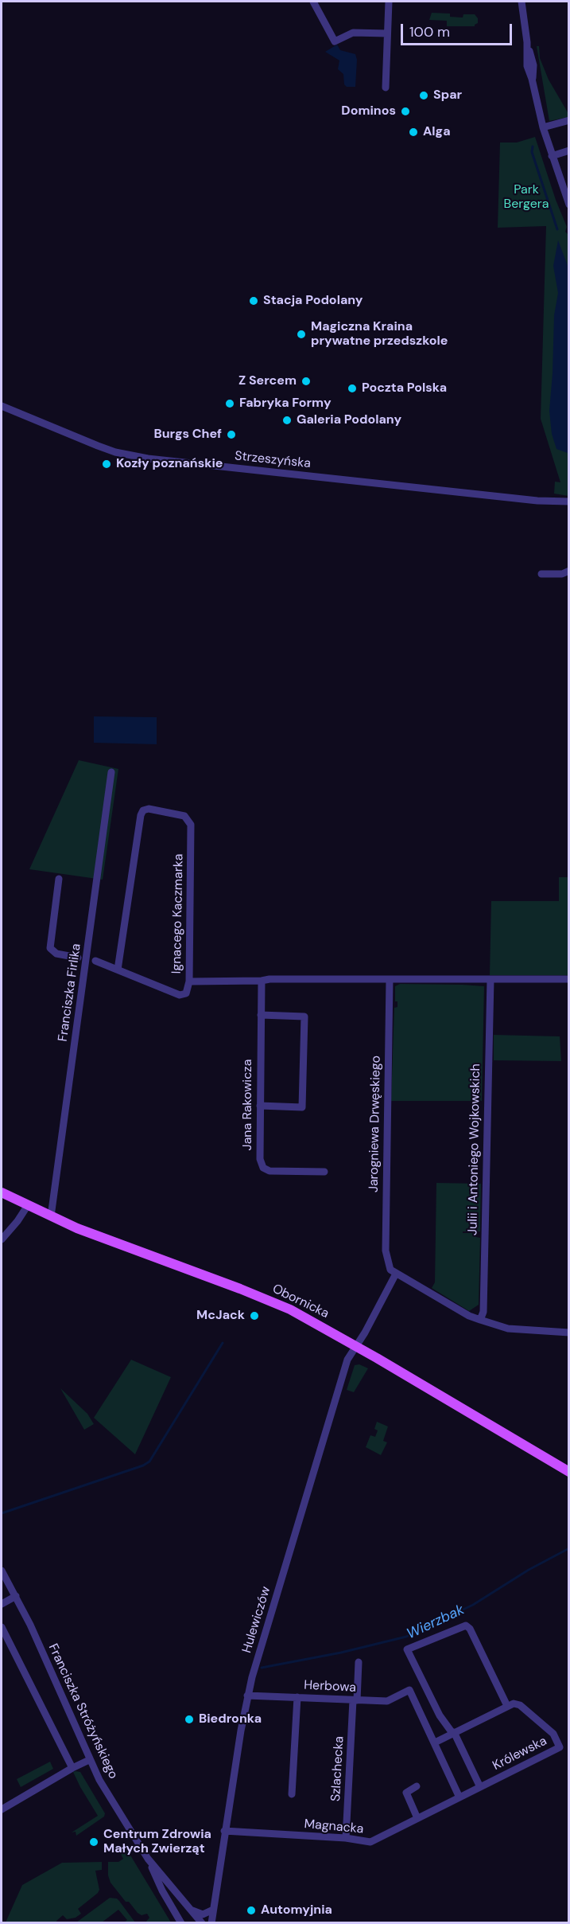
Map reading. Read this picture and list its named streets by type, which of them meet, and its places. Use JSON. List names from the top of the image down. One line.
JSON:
{"streets":{"main road":["Obornicka"],"street":["Strzeszyńska","Ignacego Kaczmarka","Franciszka Firlika","Jana Rakowicza","Jarogniewa Drwęskiego","Julii i Antoniego Wojkowskich","Hulewiczów","Herbowa","Franciszka Stróżyńskiego","Królewska","Szlachecka","Magnacka"]},"crossings":[["Ignacego Kaczmarka","Franciszka Firlika"],["Ignacego Kaczmarka","Jana Rakowicza"],["Ignacego Kaczmarka","Jarogniewa Drwęskiego"],["Ignacego Kaczmarka","Julii i Antoniego Wojkowskich"],["Franciszka Firlika","Obornicka"],["Obornicka","Hulewiczów"],["Hulewiczów","Herbowa"],["Hulewiczów","Magnacka"],["Herbowa","Szlachecka"],["Królewska","Magnacka"],["Szlachecka","Magnacka"]],"water":["Wierzbak"],"parks":["Park Bergera"],"places":["Spar","Dominos","Alga","Stacja Podolany","Magiczna Kraina prywatne przedszkole","Z Sercem","Poczta Polska","Fabryka Formy","Galeria Podolany","Burgs Chef","Kozły poznańskie","McJack","Biedronka","Centrum Zdrowia Małych Zwierząt","Automyjnia"],"scale_bar":"100 m"}
